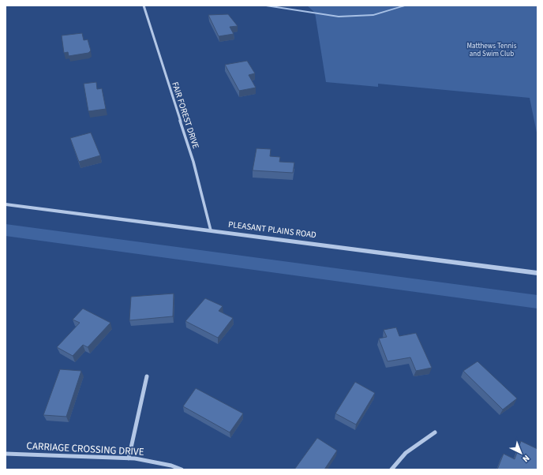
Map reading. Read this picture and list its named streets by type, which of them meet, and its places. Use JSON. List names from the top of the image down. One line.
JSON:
{"streets":{"street":["FAIR FOREST DRIVE","PLEASANT PLAINS ROAD","CARRIAGE CROSSING DRIVE"]},"crossings":[["FAIR FOREST DRIVE","PLEASANT PLAINS ROAD"]],"parks":["Matthews Tennis and Swim Club"],"north":"bottom right"}
